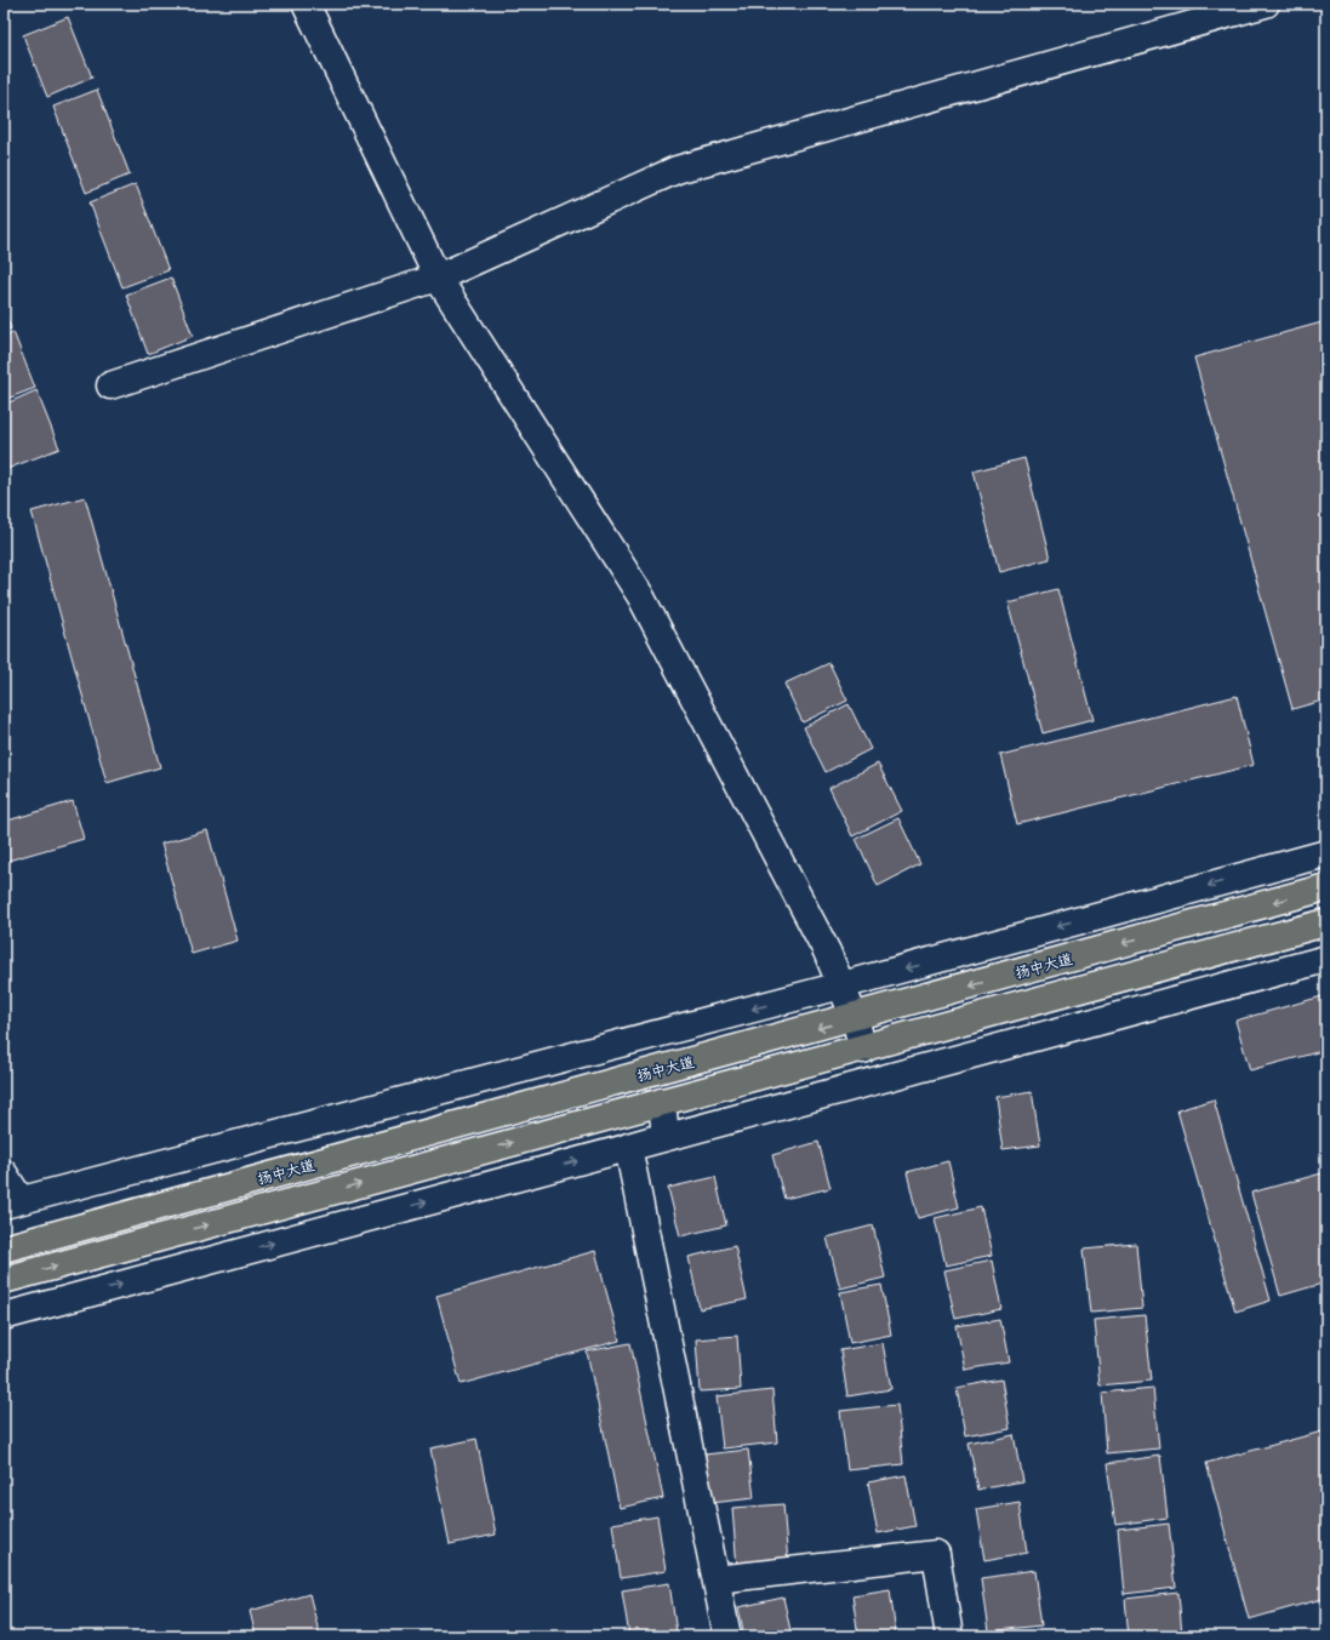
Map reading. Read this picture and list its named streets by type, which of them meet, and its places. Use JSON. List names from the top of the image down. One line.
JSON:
{"streets":{"main road":["扬中大道"]}}
